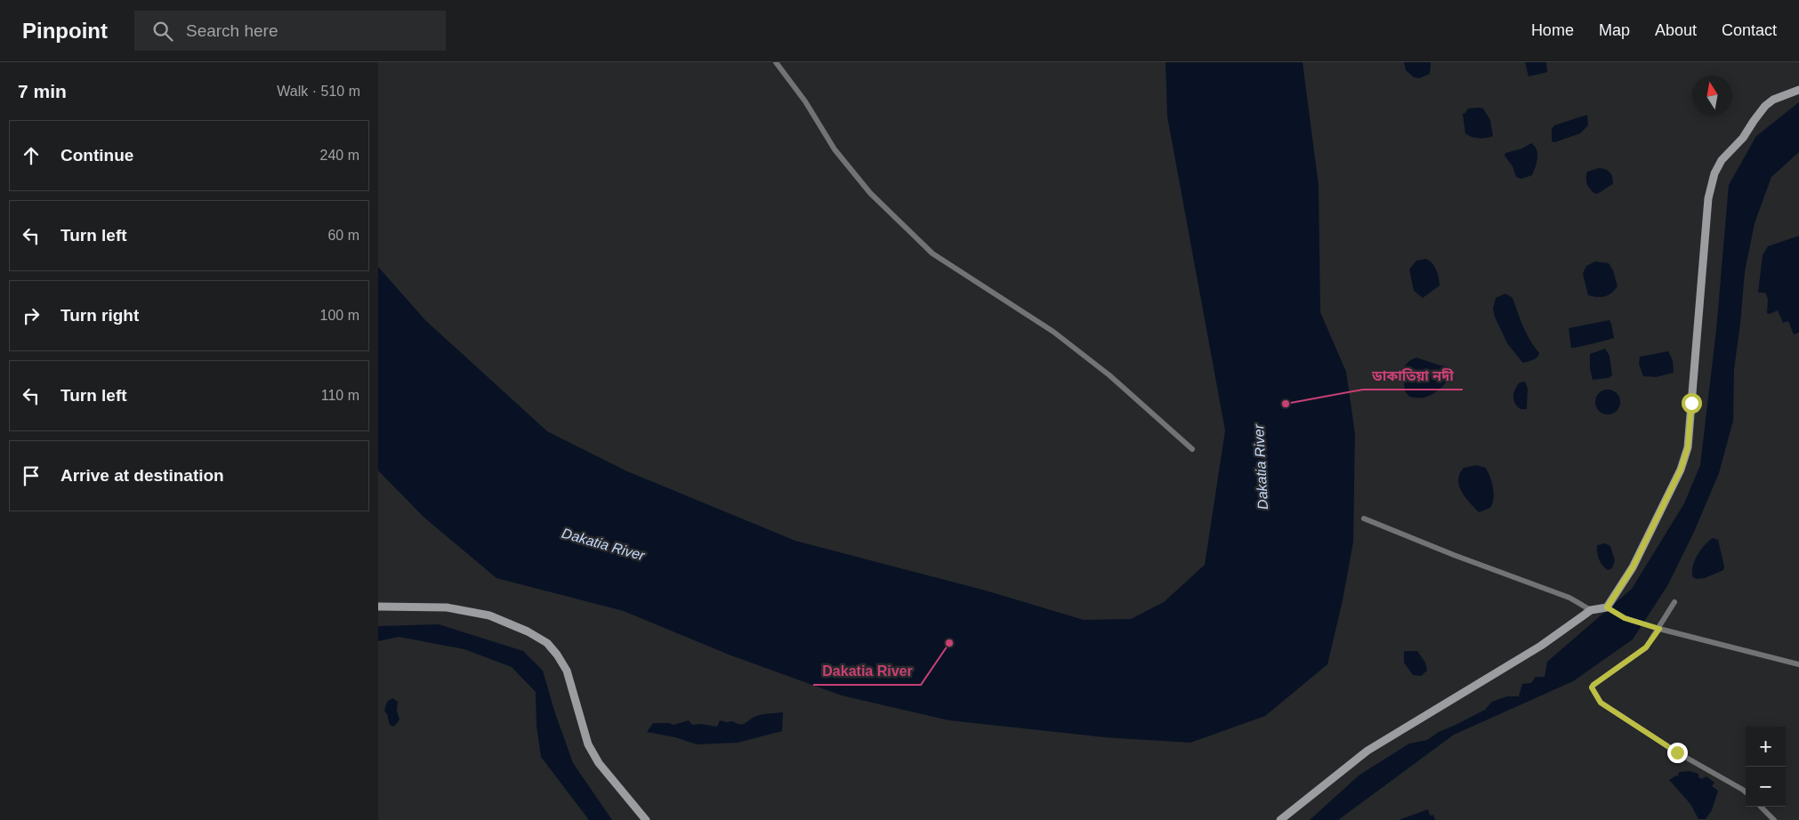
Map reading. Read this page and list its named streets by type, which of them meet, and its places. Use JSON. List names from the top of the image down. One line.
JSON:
{"water":["Dakatia River"],"places":["ডাকাতিয়া নদী","Dakatia River"],"north":"top","page":{"header":"Pinpoint","search":"Search here","nav":["Home","Map","About","Contact"],"heading":["7 min","Walk · 510 m"],"list":[["Continue","240 m"],["Turn left","60 m"],["Turn right","100 m"],["Turn left","110 m"],"Arrive at destination"],"map_buttons":["+","−"]}}
